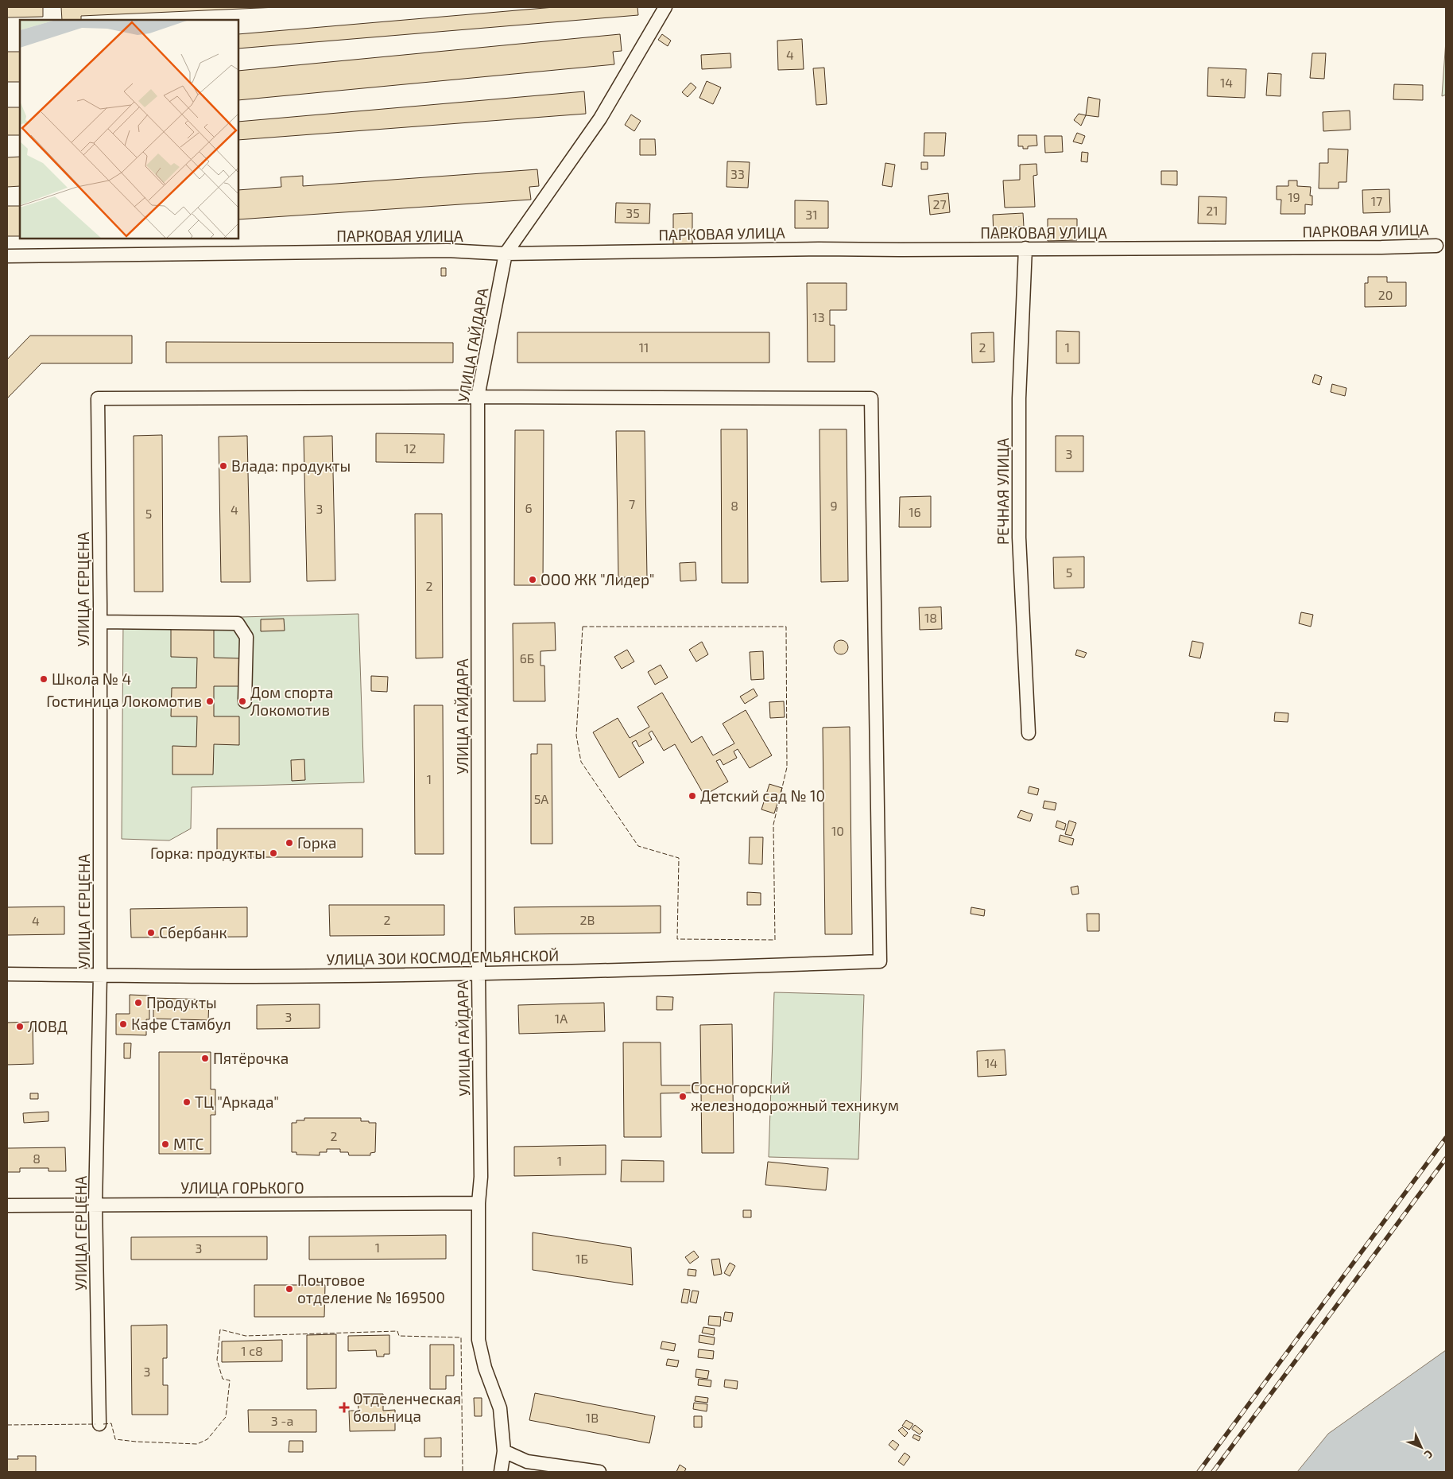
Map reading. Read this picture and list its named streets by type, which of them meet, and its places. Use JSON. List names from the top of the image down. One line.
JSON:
{"streets":{"street":["ПАРКОВАЯ УЛИЦА","УЛИЦА ГАЙДАРА","РЕЧНАЯ УЛИЦА","УЛИЦА ГЕРЦЕНА","УЛИЦА ЗОИ КОСМОДЕМЬЯНСКОЙ","УЛИЦА ГОРЬКОГО"]},"crossings":[["ПАРКОВАЯ УЛИЦА","УЛИЦА ГАЙДАРА"],["ПАРКОВАЯ УЛИЦА","РЕЧНАЯ УЛИЦА"],["УЛИЦА ГАЙДАРА","УЛИЦА ГЕРЦЕНА"],["УЛИЦА ГАЙДАРА","УЛИЦА ЗОИ КОСМОДЕМЬЯНСКОЙ"],["УЛИЦА ГАЙДАРА","УЛИЦА ГОРЬКОГО"],["УЛИЦА ГЕРЦЕНА","УЛИЦА ЗОИ КОСМОДЕМЬЯНСКОЙ"],["УЛИЦА ГЕРЦЕНА","УЛИЦА ГОРЬКОГО"]],"places":{"other":["Влада: продукты","ООО ЖК \"Лидер\"","Школа № 4","Гостиница Локомотив","Дом спорта Локомотив","Детский сад № 10","Горка","Горка: продукты","Сбербанк","Продукты","Кафе Стамбул","ЛОВД","Пятёрочка","Сосногорский железнодорожный техникум","ТЦ \"Аркада\"","МТС","Почтовое отделение № 169500"],"health":["Отделенческая больница"]},"house_numbers":["4","14","33","19","17","27","21","35","31","20","13","11","2","1","12","3","7","8","9","6","3","4","16","5","5","2","18","6Б","1","5А","10","2","2В","4","3","1А","14","2","8","1","1","3","1Б","1 с8","3","1В","3 -а"],"north":"bottom right"}
